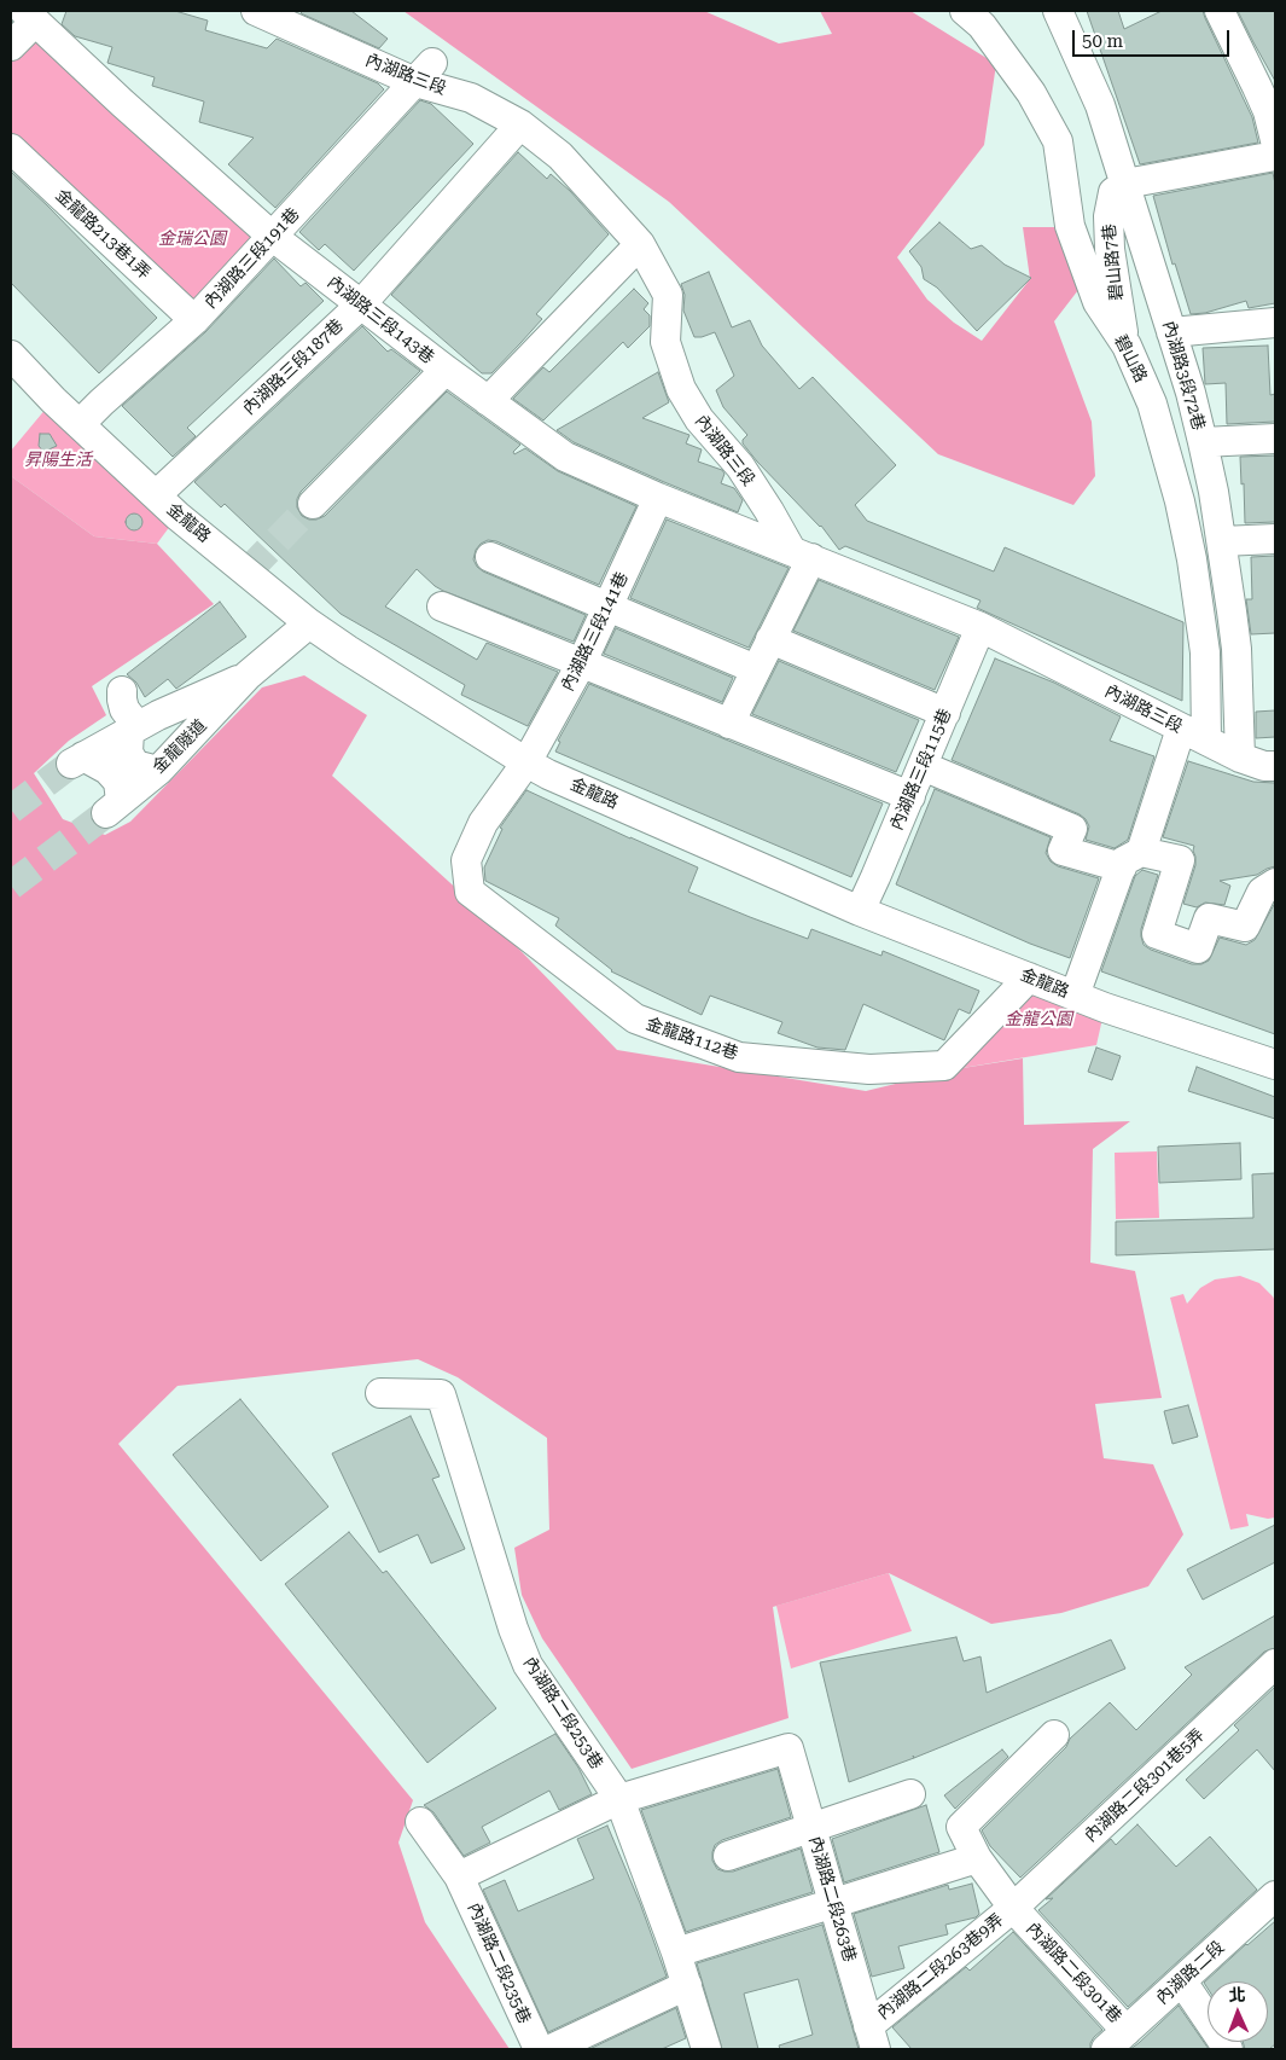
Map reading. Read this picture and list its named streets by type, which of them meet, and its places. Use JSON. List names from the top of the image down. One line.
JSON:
{"streets":{"street":["內湖路三段","金龍路213巷1弄","內湖路三段191巷","碧山路7巷","內湖路三段143巷","碧山路","內湖路三段187巷","內湖路3段72巷","金龍路","內湖路三段141巷","金龍隧道","內湖路三段115巷","金龍路112巷","內湖路二段253巷","內湖路二段301巷5弄","內湖路二段263巷","內湖路二段235巷","內湖路二段263巷9弄","內湖路二段301巷","內湖路二段"]},"crossings":[["內湖路三段","內湖路三段191巷"],["內湖路三段","內湖路三段143巷"],["內湖路三段","碧山路"],["內湖路三段","內湖路三段187巷"],["內湖路三段","內湖路3段72巷"],["內湖路三段","內湖路三段115巷"],["金龍路213巷1弄","內湖路三段191巷"],["內湖路三段191巷","內湖路三段143巷"],["內湖路三段191巷","金龍路"],["碧山路7巷","碧山路"],["碧山路7巷","內湖路3段72巷"],["內湖路三段143巷","內湖路三段187巷"],["內湖路三段143巷","內湖路三段141巷"],["內湖路三段187巷","金龍路"],["金龍路","內湖路三段141巷"],["金龍路","金龍隧道"],["金龍路","內湖路三段115巷"],["金龍路","金龍路112巷"],["內湖路三段141巷","金龍路112巷"],["內湖路二段253巷","內湖路二段263巷"],["內湖路二段301巷5弄","內湖路二段263巷9弄"],["內湖路二段301巷5弄","內湖路二段301巷"],["內湖路二段263巷","內湖路二段263巷9弄"],["內湖路二段263巷9弄","內湖路二段301巷"],["內湖路二段301巷","內湖路二段"]],"parks":["金瑞公園","昇陽生活","金龍公園"],"scale_bar":"50 m","north":"top"}
